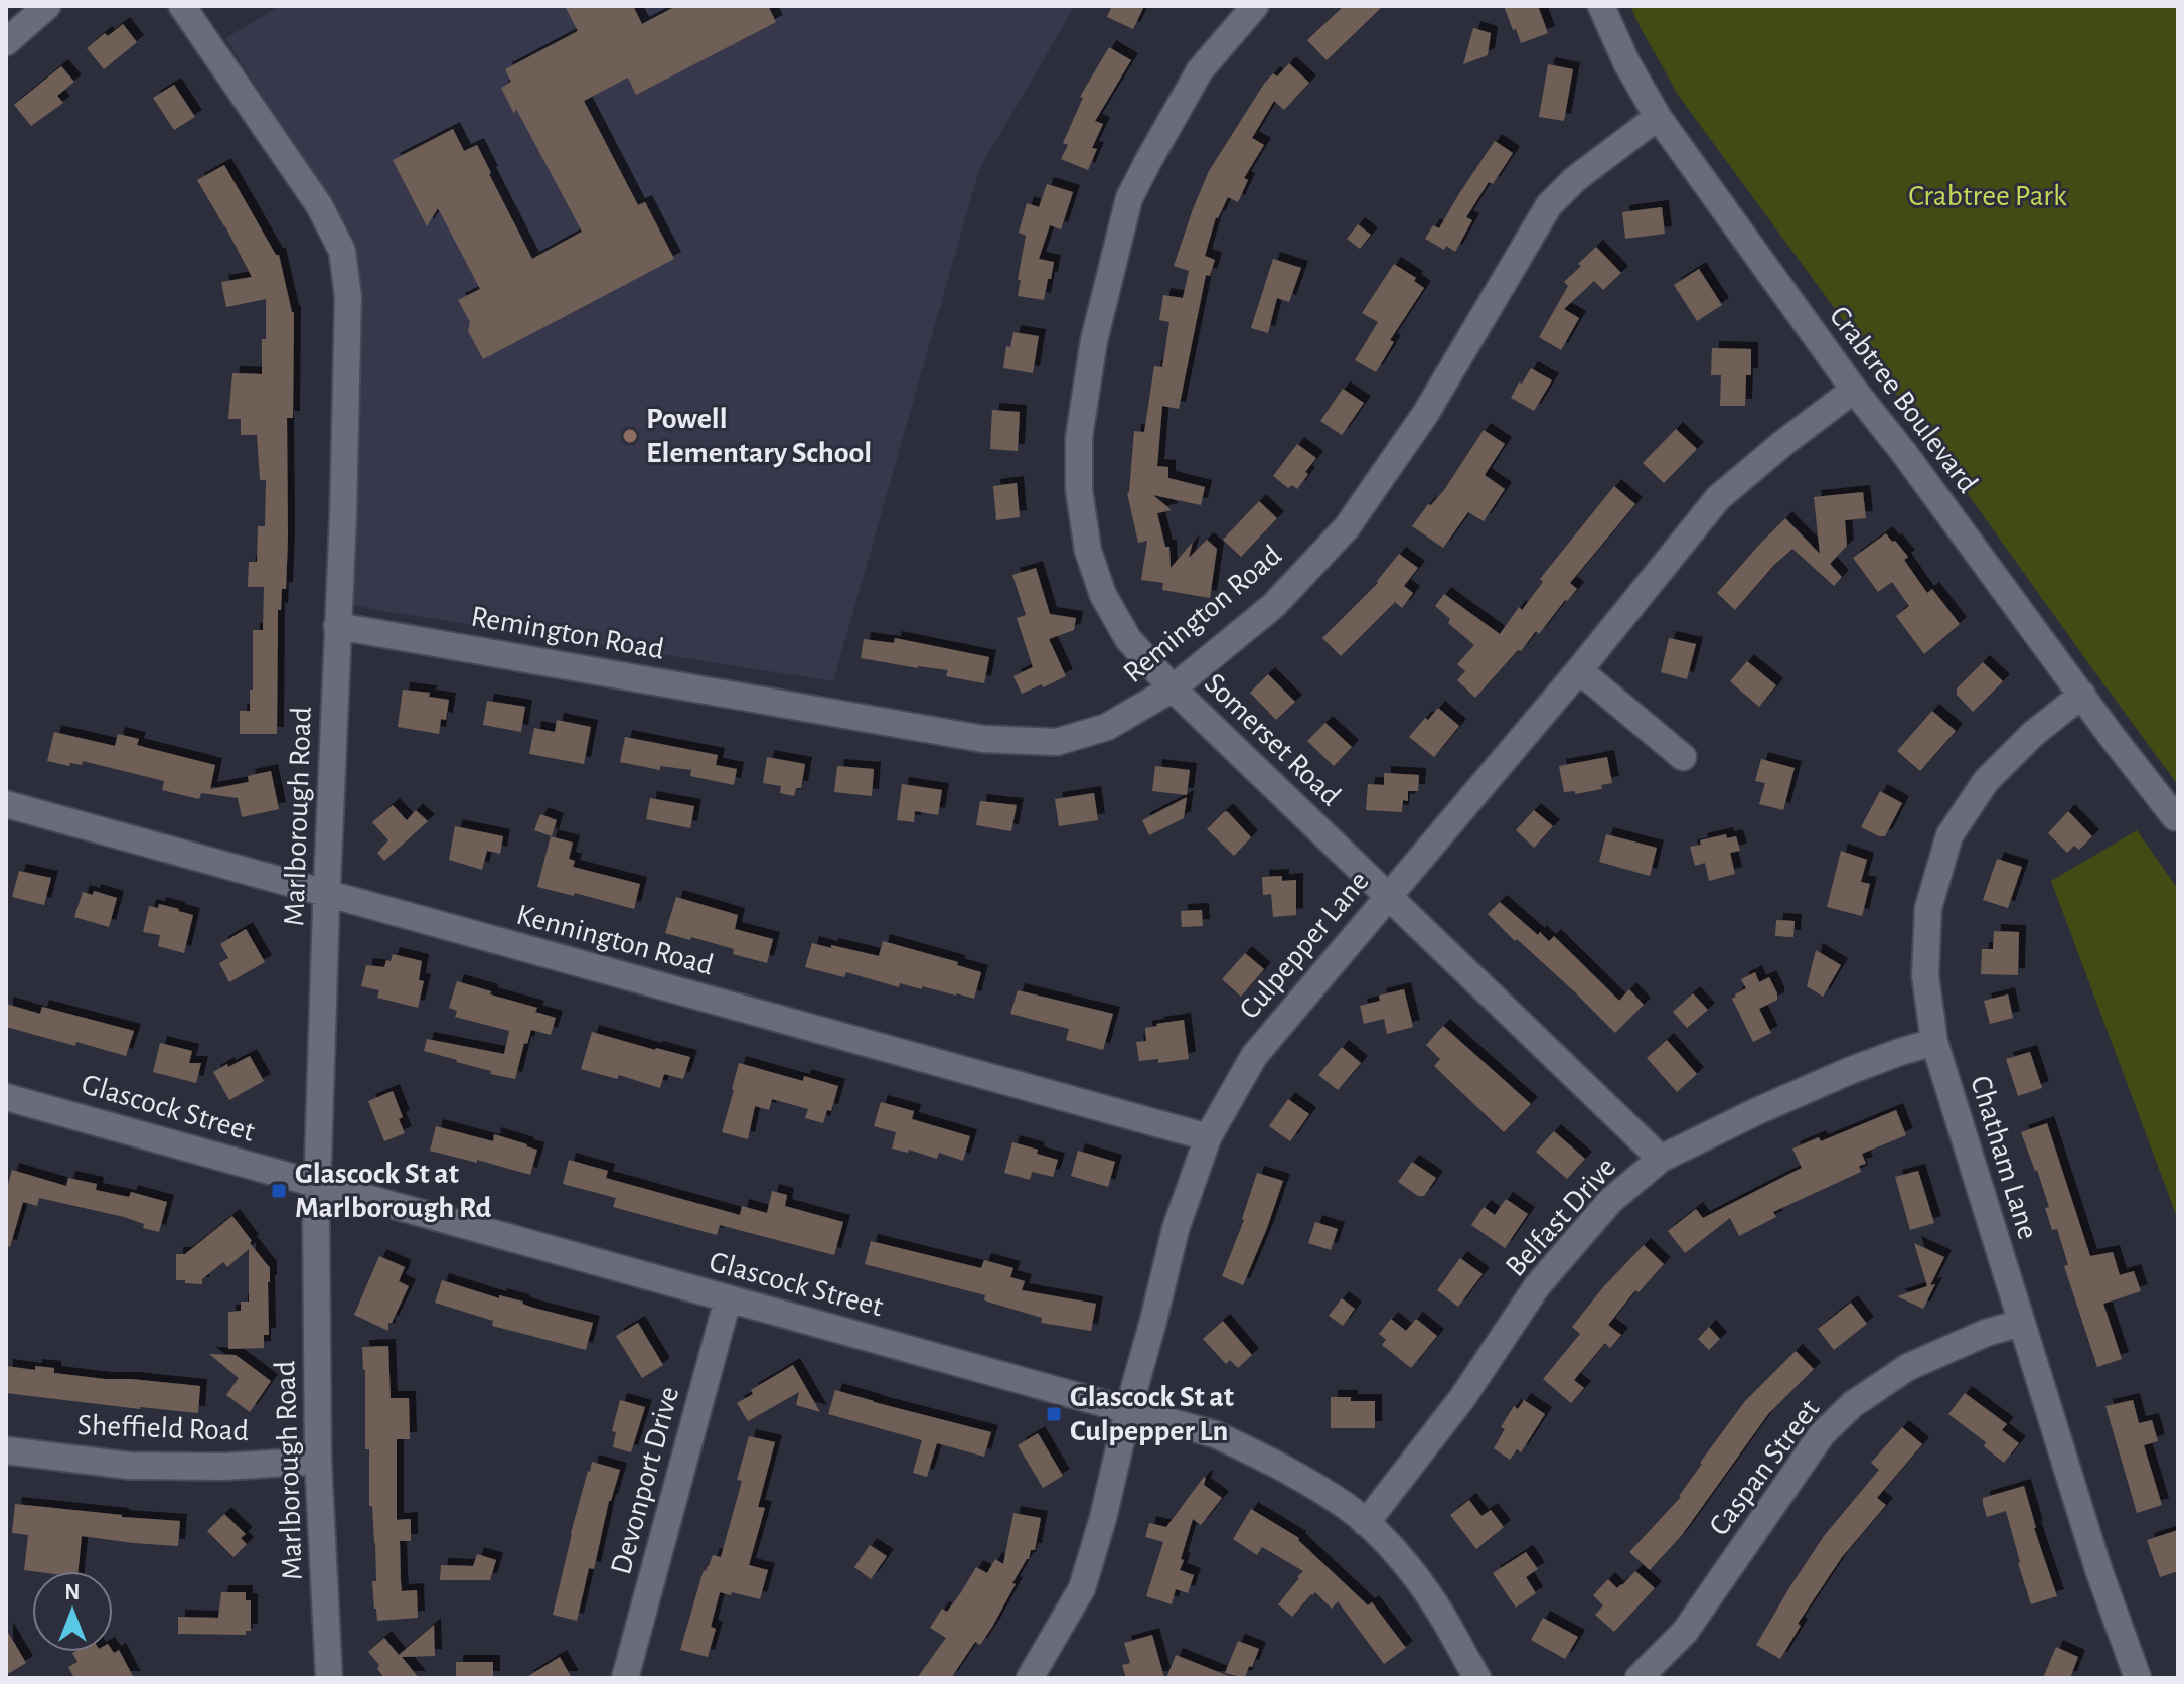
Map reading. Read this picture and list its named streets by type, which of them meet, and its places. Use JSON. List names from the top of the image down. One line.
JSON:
{"streets":{"street":["Crabtree Boulevard","Remington Road","Somerset Road","Marlborough Road","Kennington Road","Culpepper Lane","Glascock Street","Chatham Lane","Belfast Drive","Sheffield Road","Caspan Street","Devonport Drive"]},"crossings":[["Crabtree Boulevard","Remington Road"],["Crabtree Boulevard","Culpepper Lane"],["Crabtree Boulevard","Chatham Lane"],["Remington Road","Somerset Road"],["Remington Road","Marlborough Road"],["Somerset Road","Culpepper Lane"],["Somerset Road","Belfast Drive"],["Marlborough Road","Kennington Road"],["Marlborough Road","Glascock Street"],["Marlborough Road","Sheffield Road"],["Kennington Road","Culpepper Lane"],["Culpepper Lane","Glascock Street"],["Glascock Street","Belfast Drive"],["Glascock Street","Devonport Drive"],["Chatham Lane","Belfast Drive"],["Chatham Lane","Caspan Street"]],"parks":["Crabtree Park"],"places":{"other":["Powell Elementary School"],"transit":["Glascock St at Marlborough Rd","Glascock St at Culpepper Ln"]},"north":"top"}
